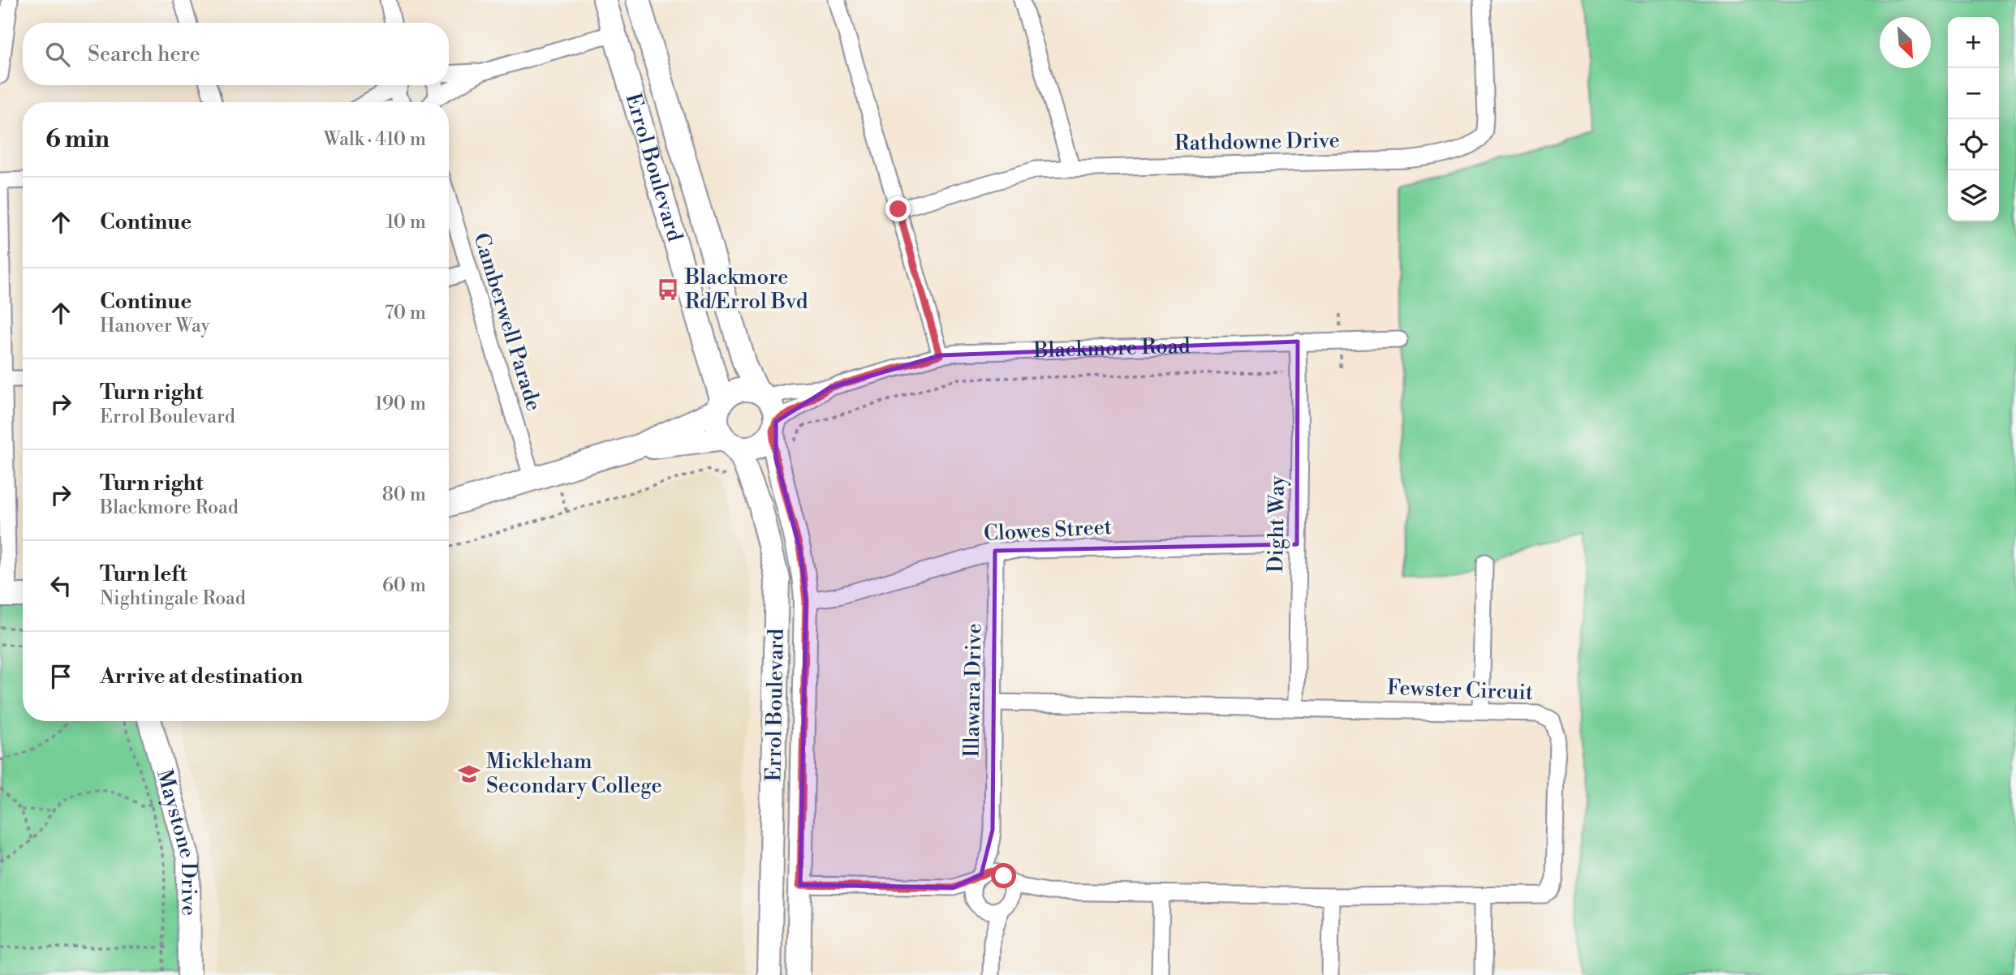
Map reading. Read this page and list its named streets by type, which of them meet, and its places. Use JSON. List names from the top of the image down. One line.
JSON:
{"streets":{"street":["Rathdowne Drive","Errol Boulevard","Camberwell Parade","Blackmore Road","Dight Way","Clowes Street","Illawara Drive","Fewster Circuit","Maystone Drive"]},"crossings":[["Errol Boulevard","Blackmore Road"],["Errol Boulevard","Clowes Street"],["Blackmore Road","Dight Way"],["Dight Way","Clowes Street"],["Dight Way","Fewster Circuit"],["Clowes Street","Illawara Drive"],["Illawara Drive","Fewster Circuit"]],"places":{"bus stop":["Blackmore Rd/Errol Bvd"],"school or university":["Mickleham Secondary College"]},"north":"bottom right","page":{"map_buttons":["+","−"],"search":"Search here","heading":["6 min","Walk · 410 m"],"list":[["Continue","10 m"],["Continue","Hanover Way","70 m"],["Turn right","Errol Boulevard","190 m"],["Turn right","Blackmore Road","80 m"],["Turn left","Nightingale Road","60 m"],"Arrive at destination"]}}
